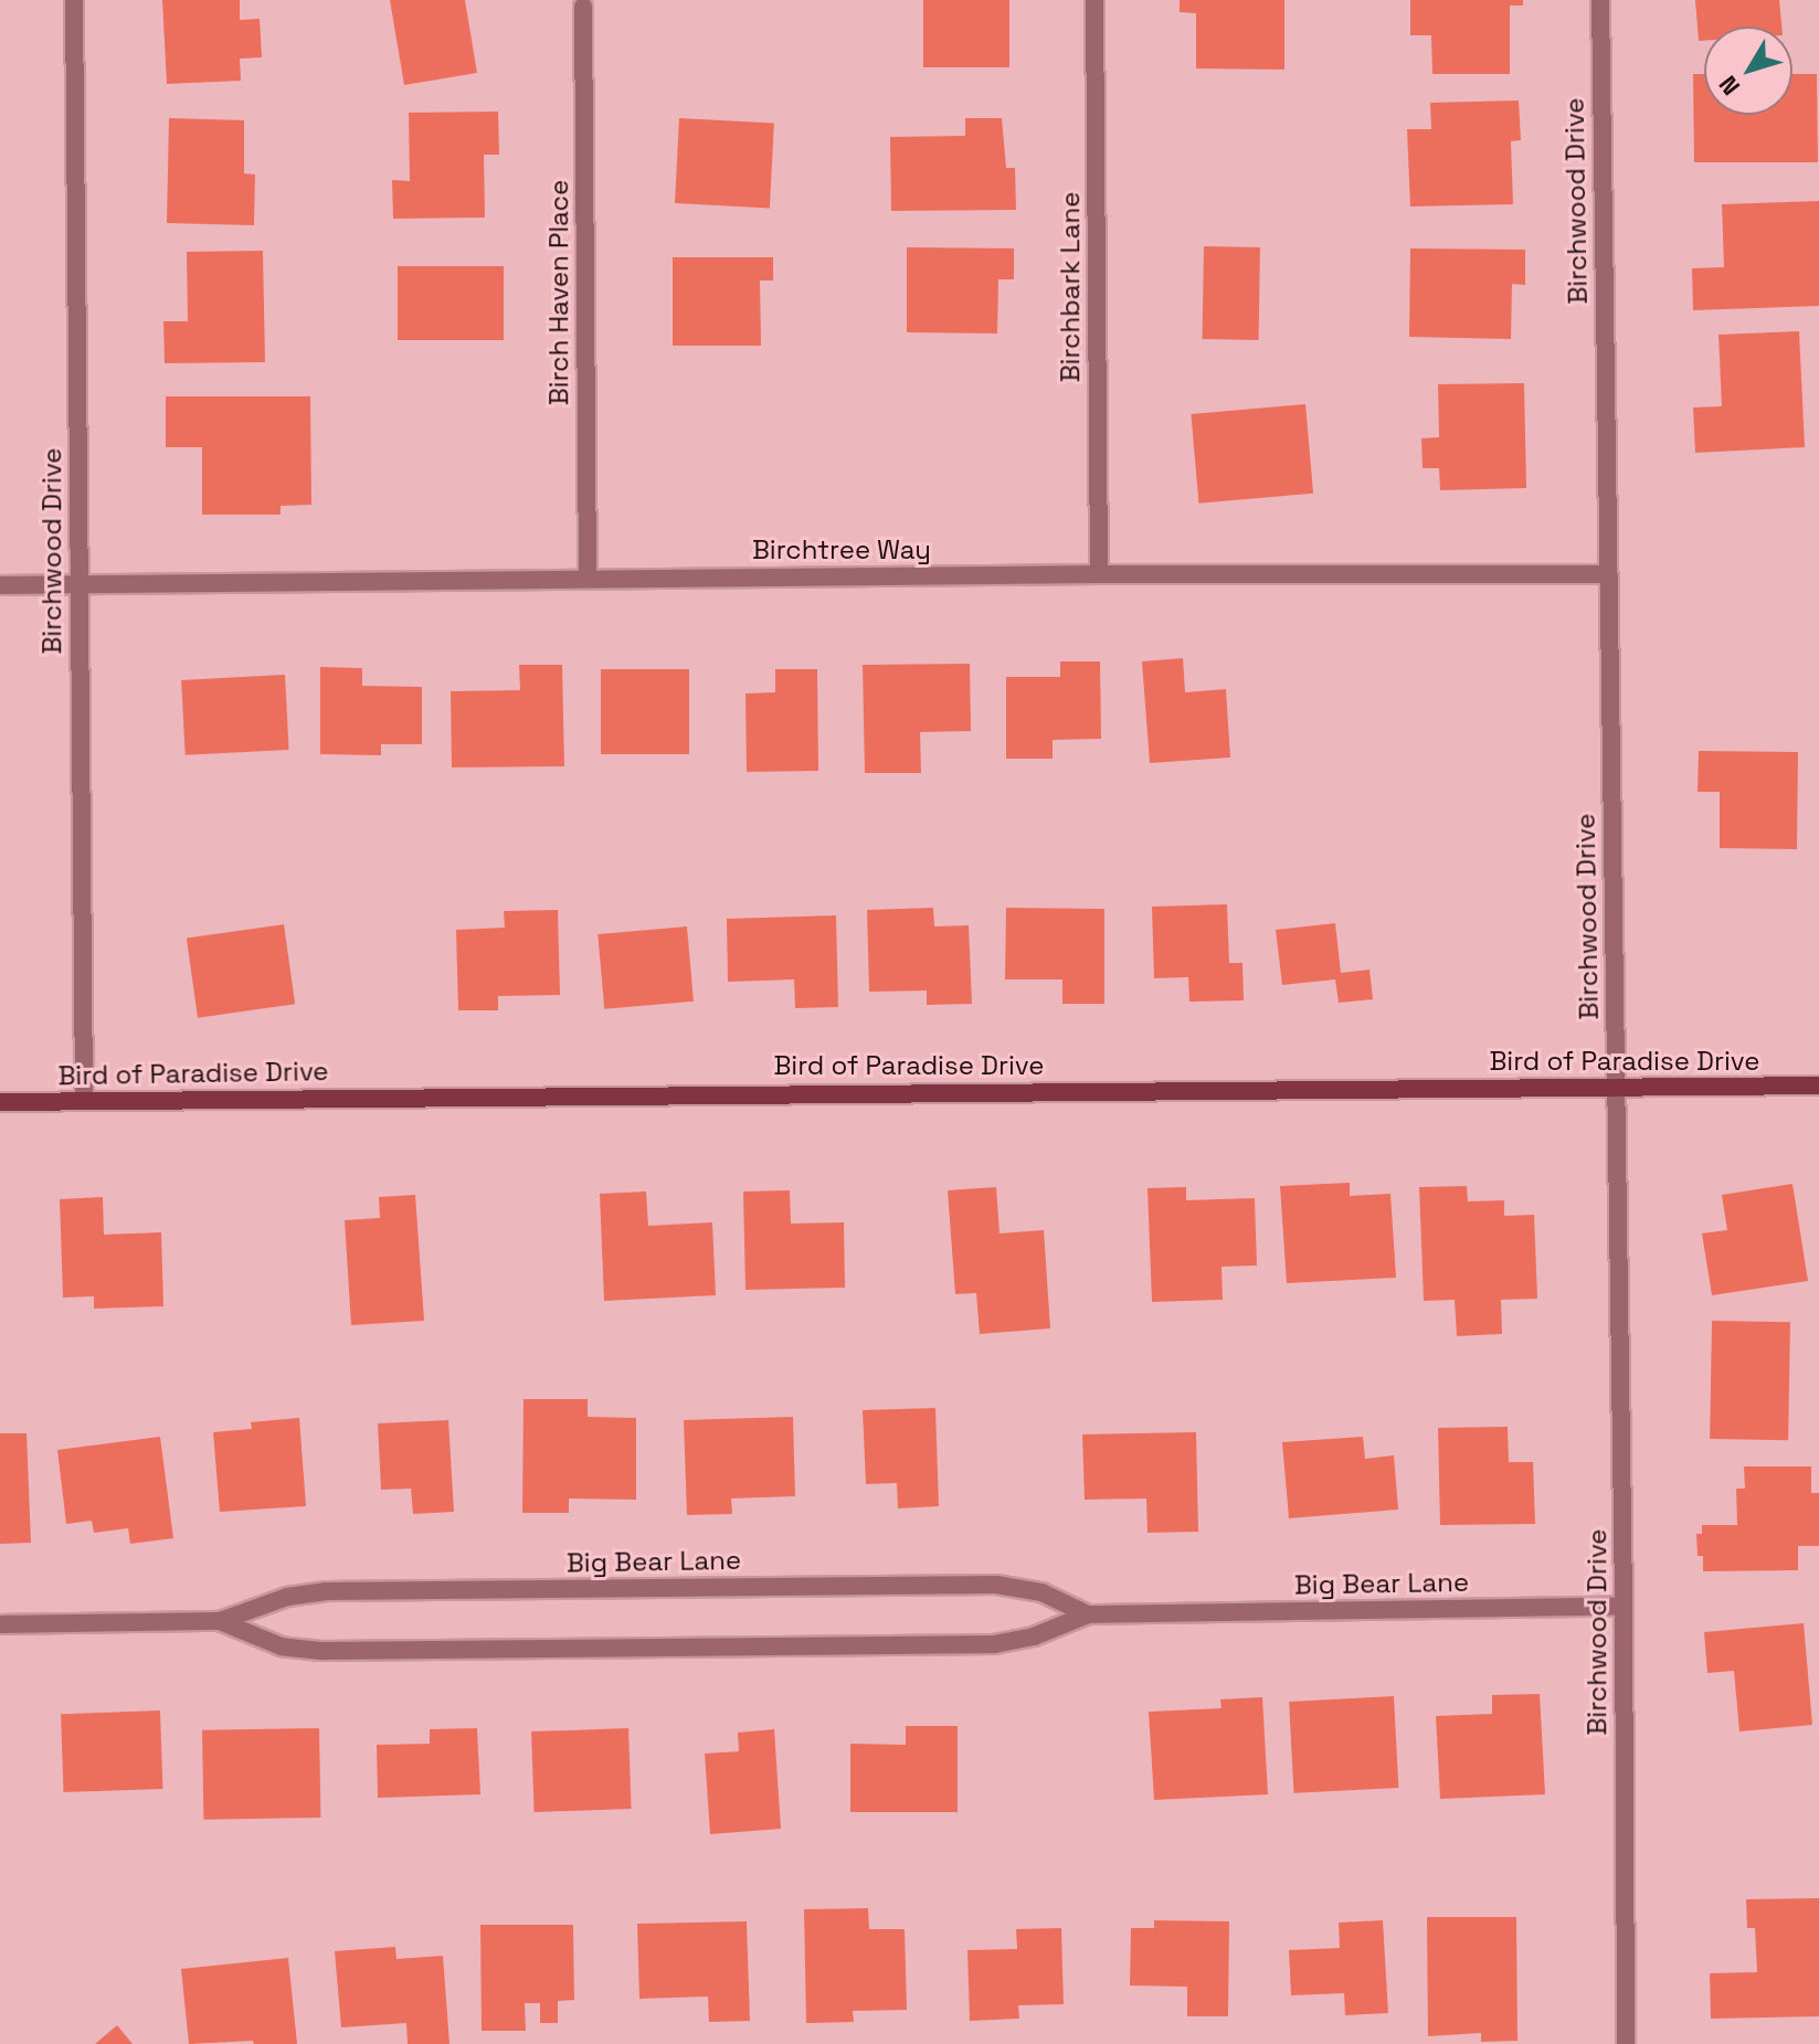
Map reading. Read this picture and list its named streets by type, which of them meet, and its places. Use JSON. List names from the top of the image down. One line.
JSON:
{"streets":{"street":["Birchwood Drive","Birchbark Lane","Birch Haven Place","Birchtree Way","Bird of Paradise Drive","Big Bear Lane"]},"crossings":[["Birchwood Drive","Birchtree Way"],["Birchwood Drive","Bird of Paradise Drive"],["Birchwood Drive","Big Bear Lane"],["Birchbark Lane","Birchtree Way"],["Birch Haven Place","Birchtree Way"]],"north":"bottom left"}
